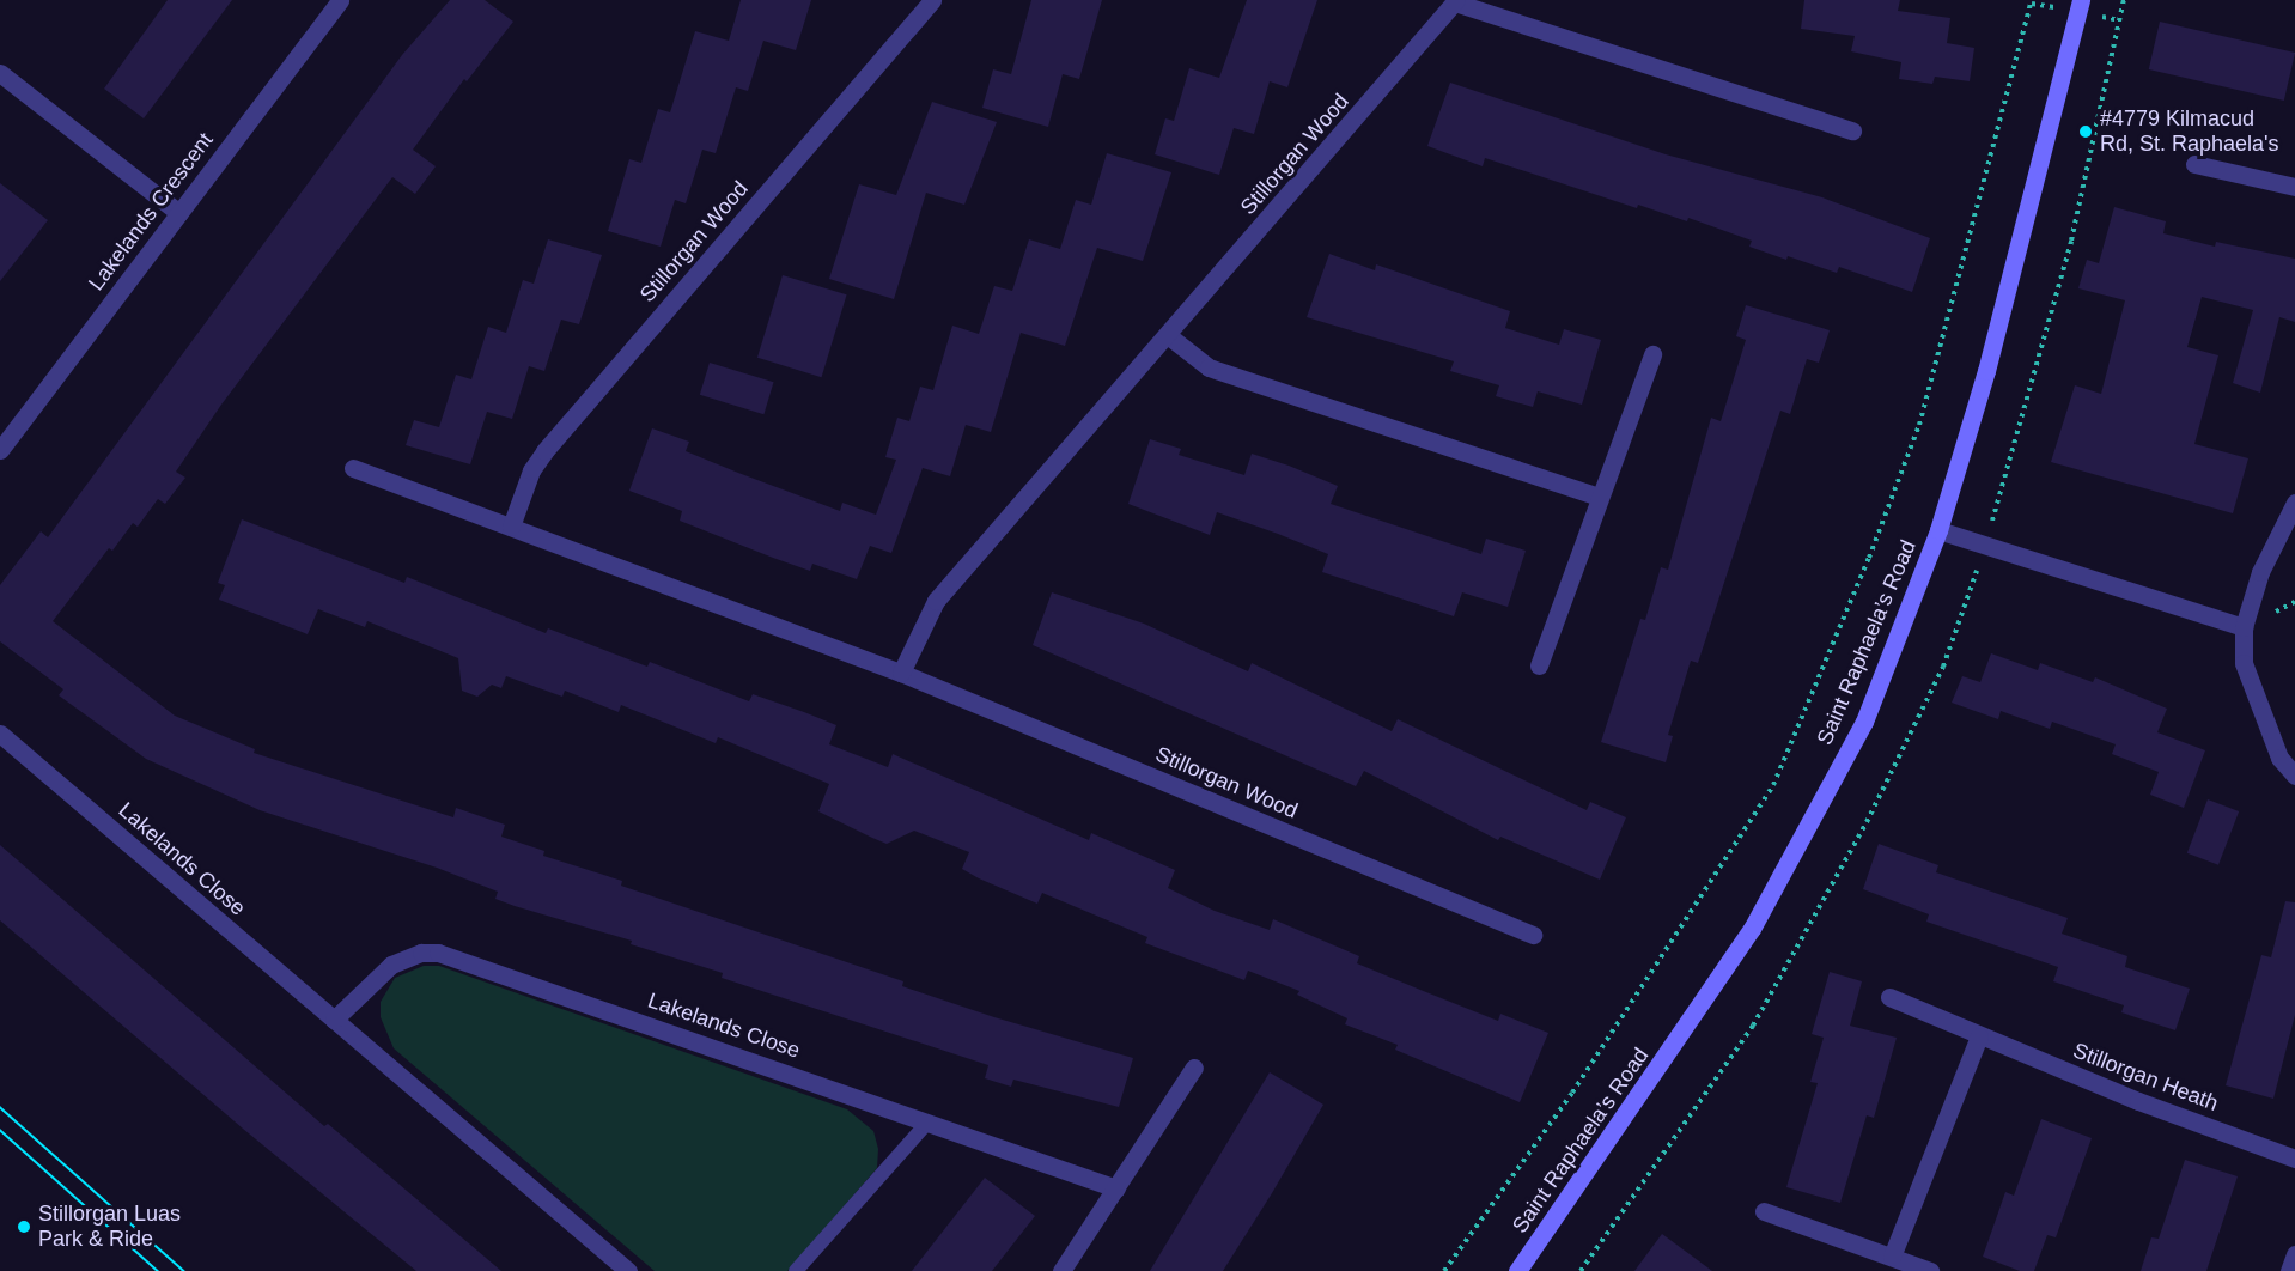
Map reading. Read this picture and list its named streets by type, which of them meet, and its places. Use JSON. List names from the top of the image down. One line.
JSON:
{"streets":{"street":["Stillorgan Wood","Lakelands Crescent","Saint Raphaela’s Road","Lakelands Close","Stillorgan Heath"]},"places":["#4779 Kilmacud Rd, St. Raphaela's","Stillorgan Luas Park & Ride"]}
